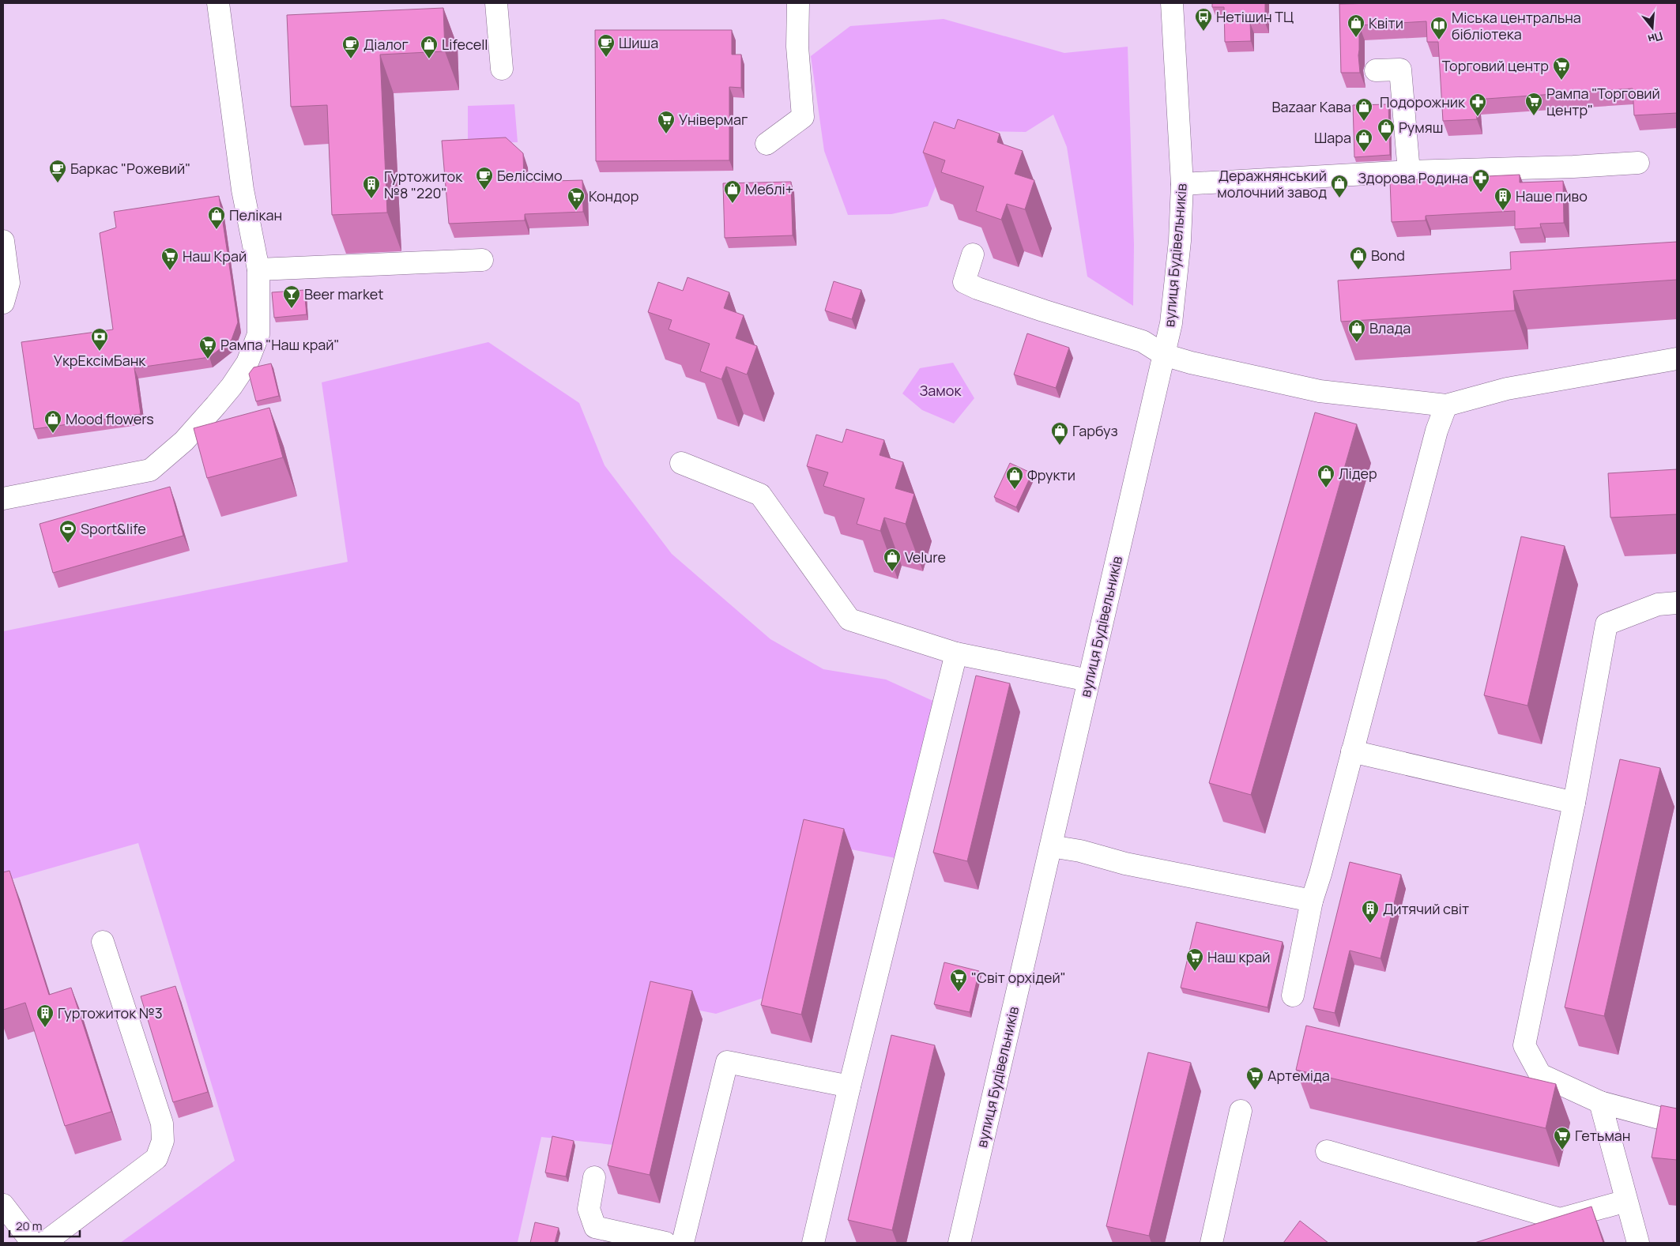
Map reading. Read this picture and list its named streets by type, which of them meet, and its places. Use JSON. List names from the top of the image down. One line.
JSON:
{"streets":{"street":["вулиця Будівельників"]},"parks":["Замок"],"places":{"bus stop":["Нетішин ТЦ"],"shop":["Квіти","Lifecell","Bazaar Кава","Румяш","Шара","Деражнянський молочний завод","Меблі+","Пелікан","Bond","Влада","Mood flowers","Гарбуз","Лідер","Фрукти","Velure"],"library":["Міська центральна бібліотека"],"cafe":["Шиша","Діалог","Баркас \"Рожевий\"","Беліссімо"],"supermarket":["Торговий центр","Рампа \"Торговий центр\"","Універмаг","Кондор","Наш Край","Рампа \"Наш край\"","Наш край","\"Світ орхідей\"","Артеміда","Гетьман"],"pharmacy":["Подорожник","Здорова Родина"],"building":["Гуртожиток №8 \"220\"","Наше пиво","Дитячий світ","Гуртожиток №3"],"bar":["Beer market"],"bank":["УкрЕксімБанк"],"sports":["Sport&life"]},"scale_bar":"20 m","north":"bottom"}
